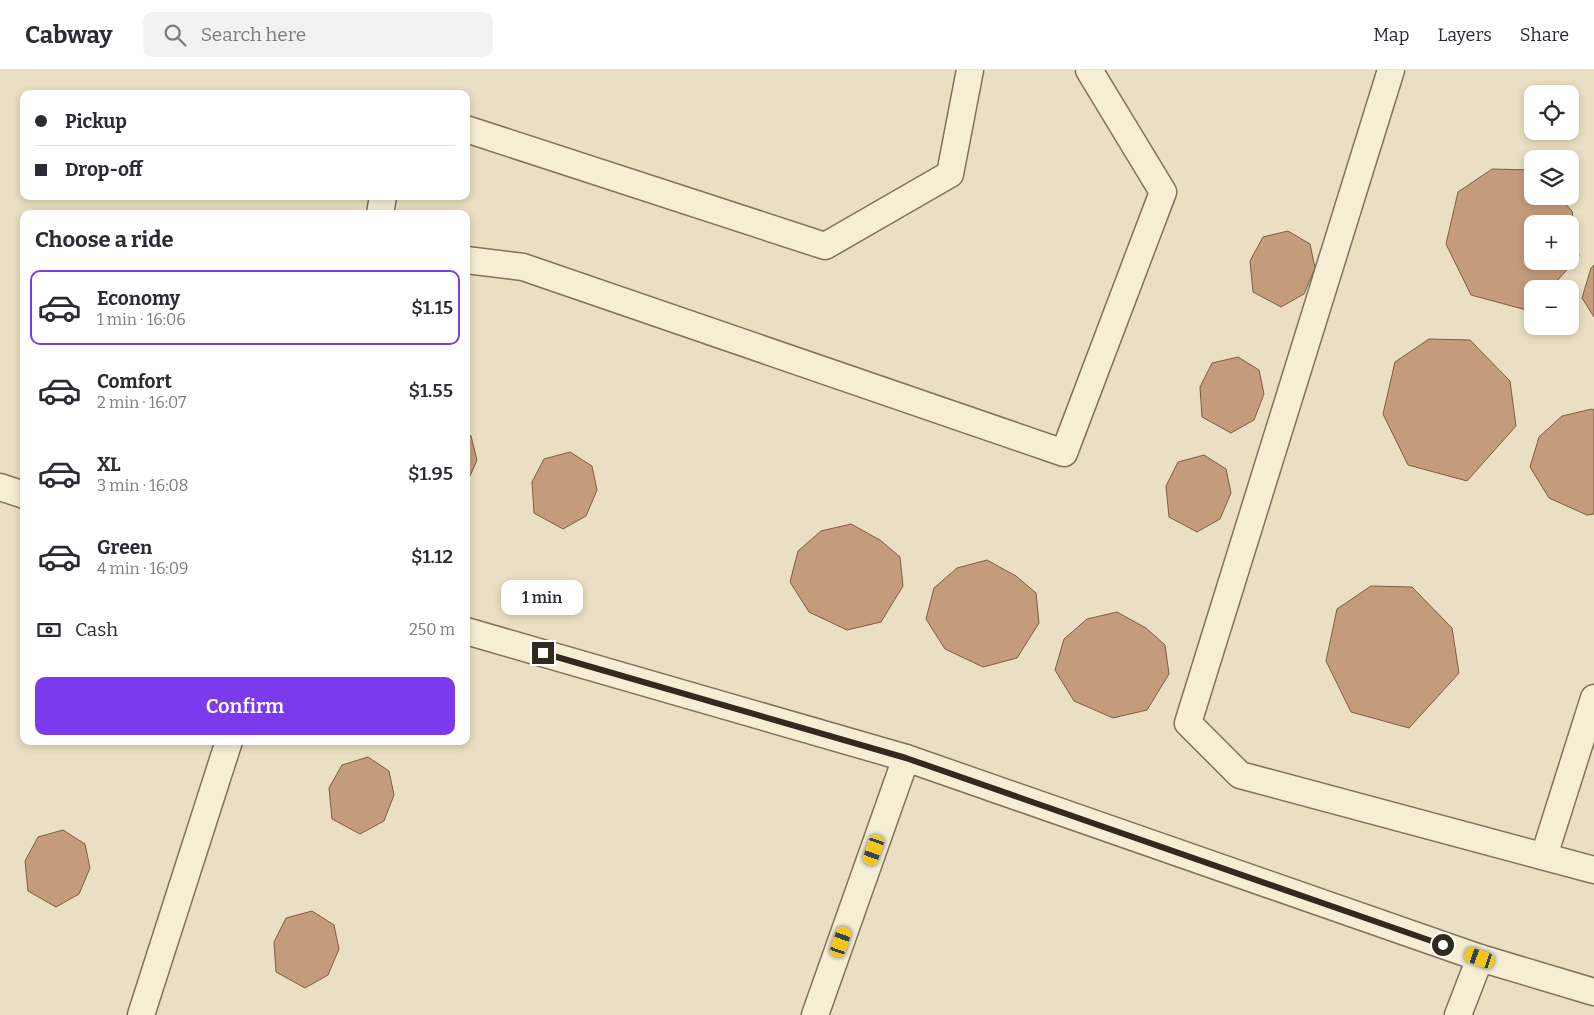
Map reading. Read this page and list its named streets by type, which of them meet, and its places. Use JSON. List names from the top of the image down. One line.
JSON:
{"page":{"header":"Cabway","search":"Search here","nav":["Map","Layers","Share"],"map_buttons":["+","−"],"banner":["Pickup","Drop-off"],"heading":"Choose a ride","list":[{"name":"Economy","note":"1 min · 16:06","value":"$1.15"},{"name":"Comfort","note":"2 min · 16:07","value":"$1.55"},{"name":"XL","note":"3 min · 16:08","value":"$1.95"},{"name":"Green","note":"4 min · 16:09","value":"$1.12"}],"bubble":"1 min","pay":["Cash","250 m"],"buttons":"Confirm"}}
